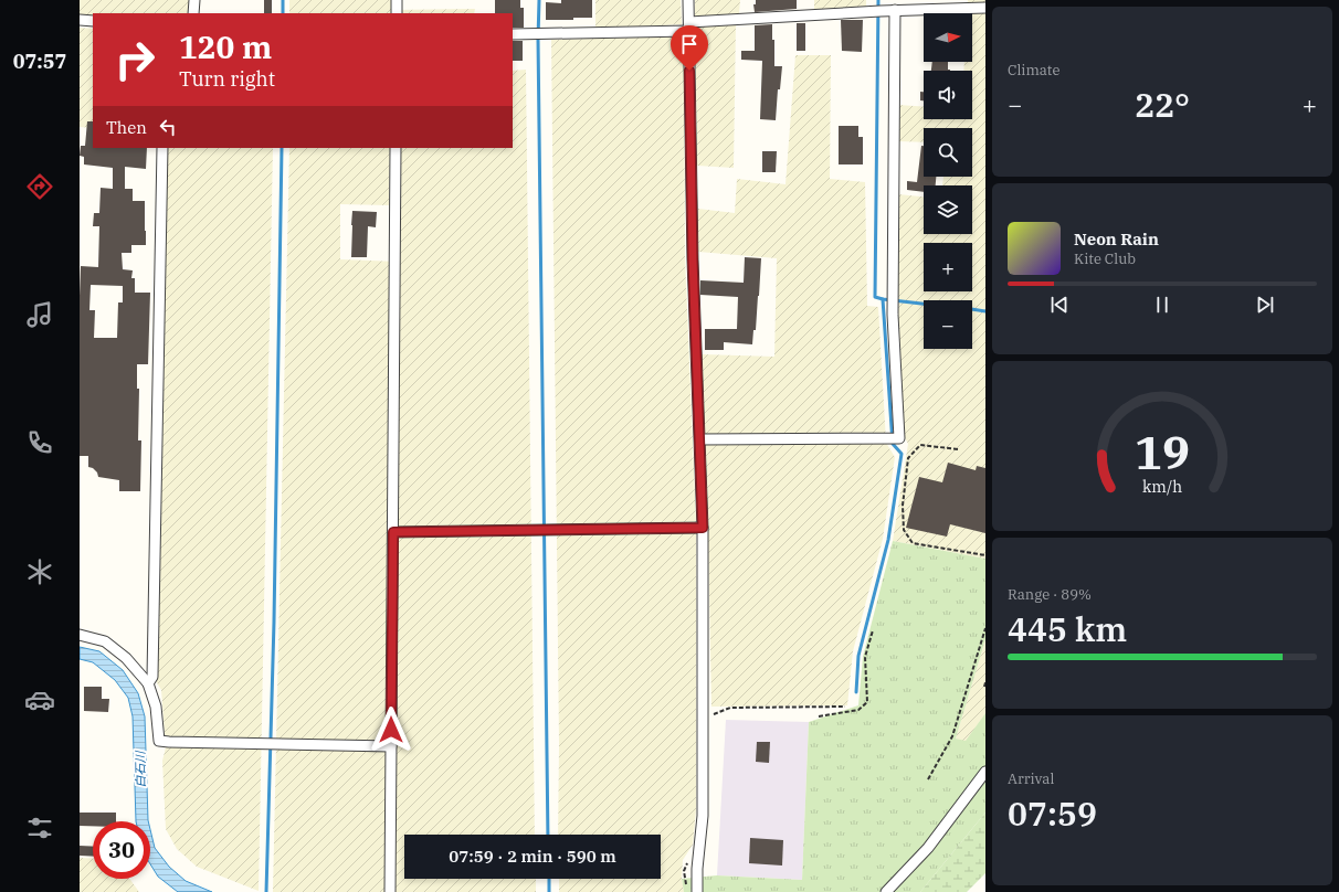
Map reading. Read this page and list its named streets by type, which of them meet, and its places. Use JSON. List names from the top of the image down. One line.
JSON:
{"water":["白石川"],"north":"right","page":{"tabs":"07:57","tile":["Climate",["Range · 89%","445 km"],["Arrival","07:59"]],"map_buttons":["+","−"],"turn":["120 m","Turn right"],"heat":["−","22°","+"],"then":"Then","song":["Neon Rain","Kite Club"],"limit":"30","trip":"07:59 · 2 min · 590 m","gauge":["19","km/h"]}}
